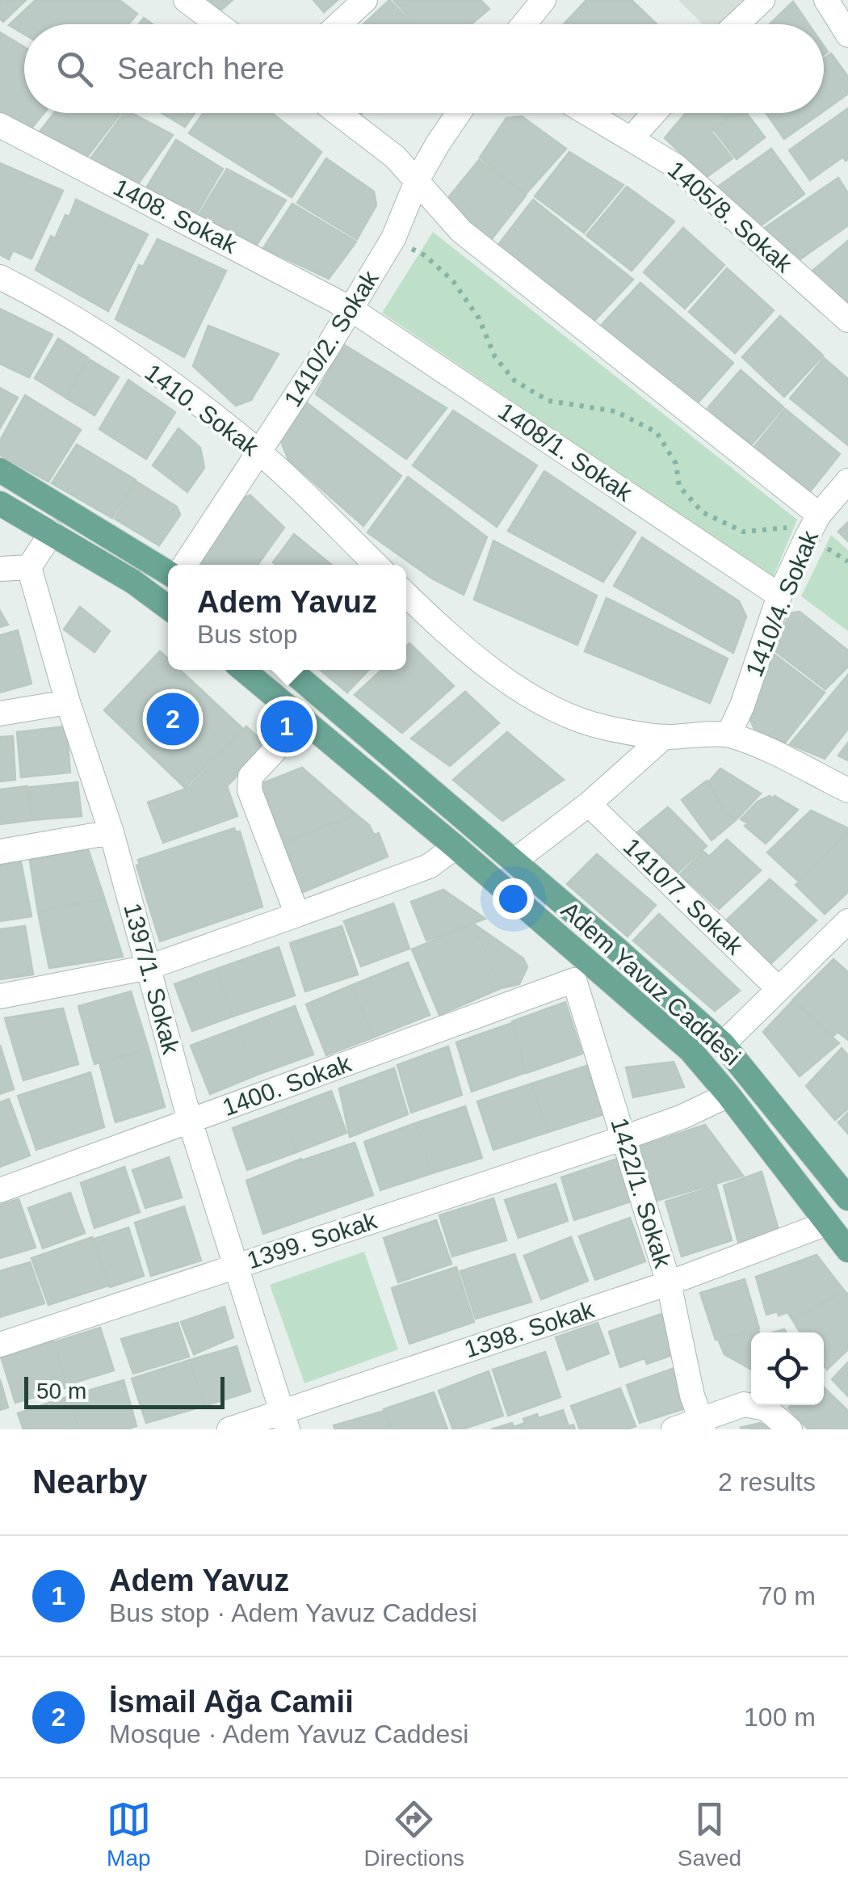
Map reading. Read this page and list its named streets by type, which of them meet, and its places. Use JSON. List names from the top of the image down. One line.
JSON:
{"streets":{"main road":["Adem Yavuz Caddesi"],"street":["1408. Sokak","1405/8. Sokak","1410/2. Sokak","1410. Sokak","1408/1. Sokak","1410/4. Sokak","1410/7. Sokak","1397/1. Sokak","1400. Sokak","1422/1. Sokak","1399. Sokak","1398. Sokak"]},"crossings":[["1408. Sokak","1410/2. Sokak"],["1408. Sokak","1408/1. Sokak"],["1410/2. Sokak","1410. Sokak"],["1410/2. Sokak","1408/1. Sokak"],["1408/1. Sokak","1410/4. Sokak"],["1397/1. Sokak","1400. Sokak"],["1397/1. Sokak","1399. Sokak"],["1397/1. Sokak","1398. Sokak"],["Adem Yavuz Caddesi","1400. Sokak"],["Adem Yavuz Caddesi","1422/1. Sokak"],["Adem Yavuz Caddesi","1399. Sokak"],["Adem Yavuz Caddesi","1398. Sokak"],["1400. Sokak","1422/1. Sokak"],["1422/1. Sokak","1399. Sokak"],["1422/1. Sokak","1398. Sokak"]],"scale_bar":"50 m","page":{"search":"Search here","popup":["Adem Yavuz","Bus stop"],"pins":["2","1"],"scale":"50 m","heading":["Nearby","2 results"],"list":[{"mark":"1","name":"Adem Yavuz","note":"Bus stop · Adem Yavuz Caddesi","value":"70 m"},{"mark":"2","name":"İsmail Ağa Camii","note":"Mosque · Adem Yavuz Caddesi","value":"100 m"}],"nav":["Map","Directions","Saved"]}}
